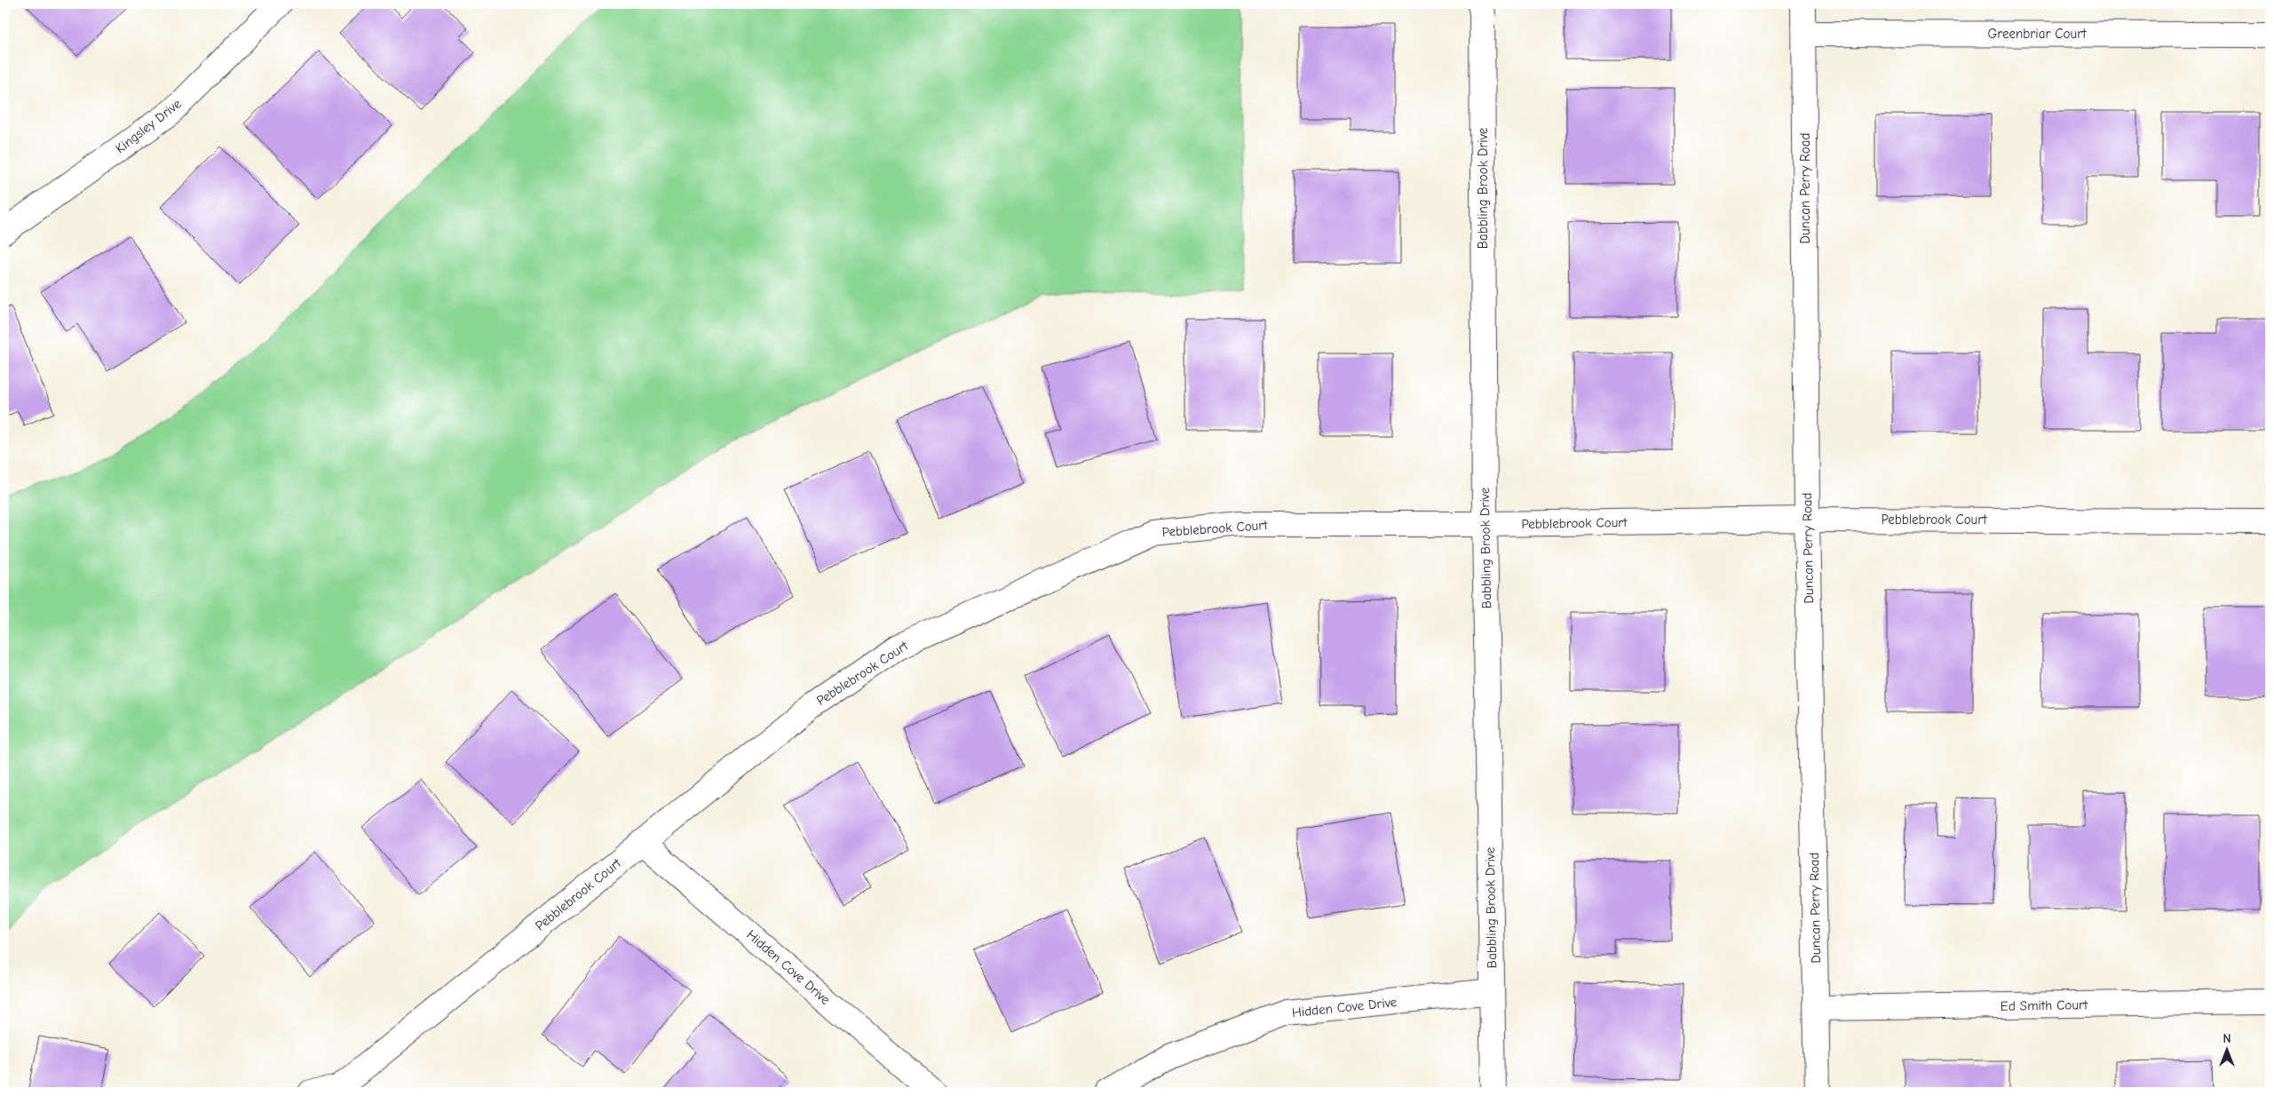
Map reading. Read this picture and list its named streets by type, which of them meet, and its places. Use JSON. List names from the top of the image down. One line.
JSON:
{"streets":{"street":["Greenbriar Court","Kingsley Drive","Babbling Brook Drive","Duncan Perry Road","Pebblebrook Court","Hidden Cove Drive","Ed Smith Court"]},"crossings":[["Greenbriar Court","Duncan Perry Road"],["Babbling Brook Drive","Pebblebrook Court"],["Babbling Brook Drive","Hidden Cove Drive"],["Duncan Perry Road","Pebblebrook Court"],["Duncan Perry Road","Ed Smith Court"],["Pebblebrook Court","Hidden Cove Drive"]],"north":"top"}
